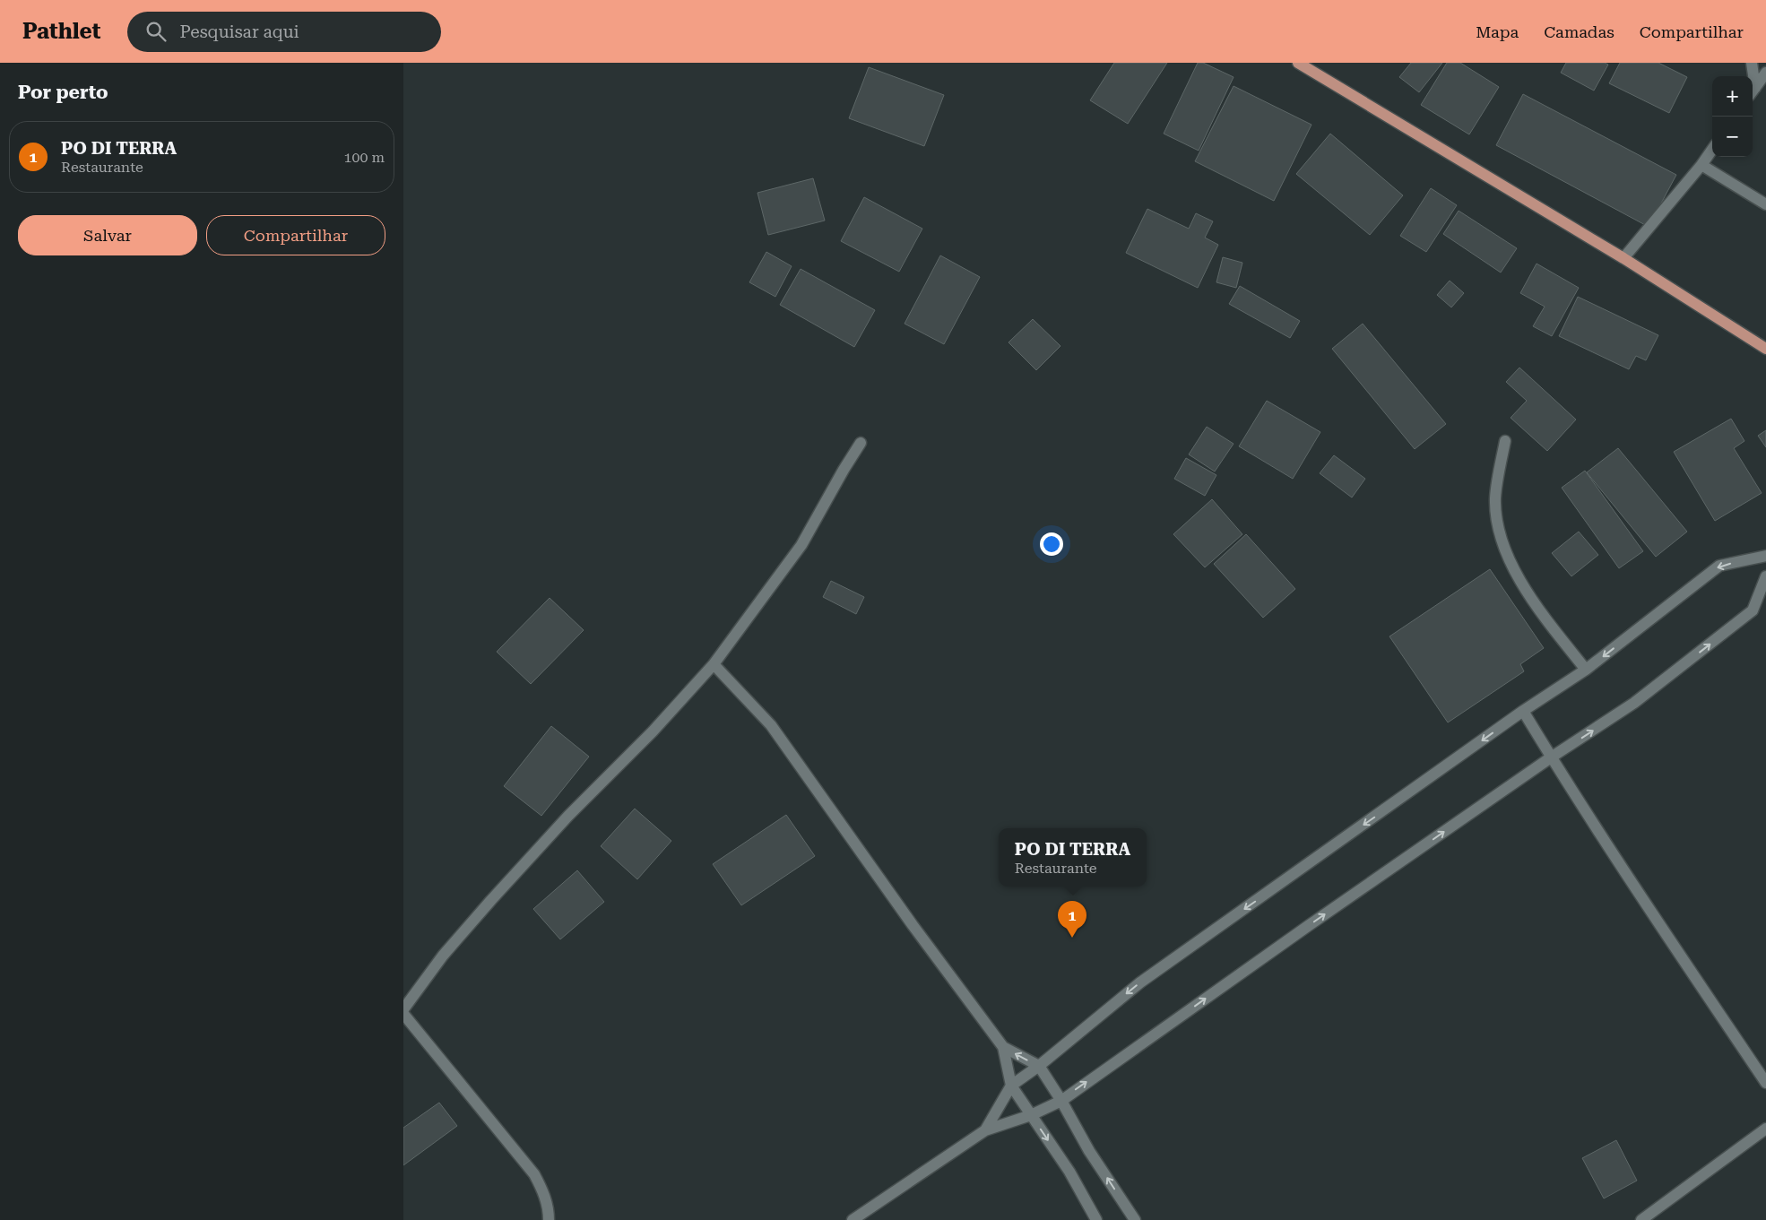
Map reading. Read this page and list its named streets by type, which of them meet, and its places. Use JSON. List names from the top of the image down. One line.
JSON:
{"page":{"header":"Pathlet","search":"Pesquisar aqui","nav":["Mapa","Camadas","Compartilhar"],"heading":"Por perto","map_buttons":["+","−"],"list":[{"mark":"1","name":"PO DI TERRA","note":"Restaurante","value":"100 m"}],"buttons":["Salvar","Compartilhar"],"popup":["PO DI TERRA","Restaurante"],"pins":"1"}}
